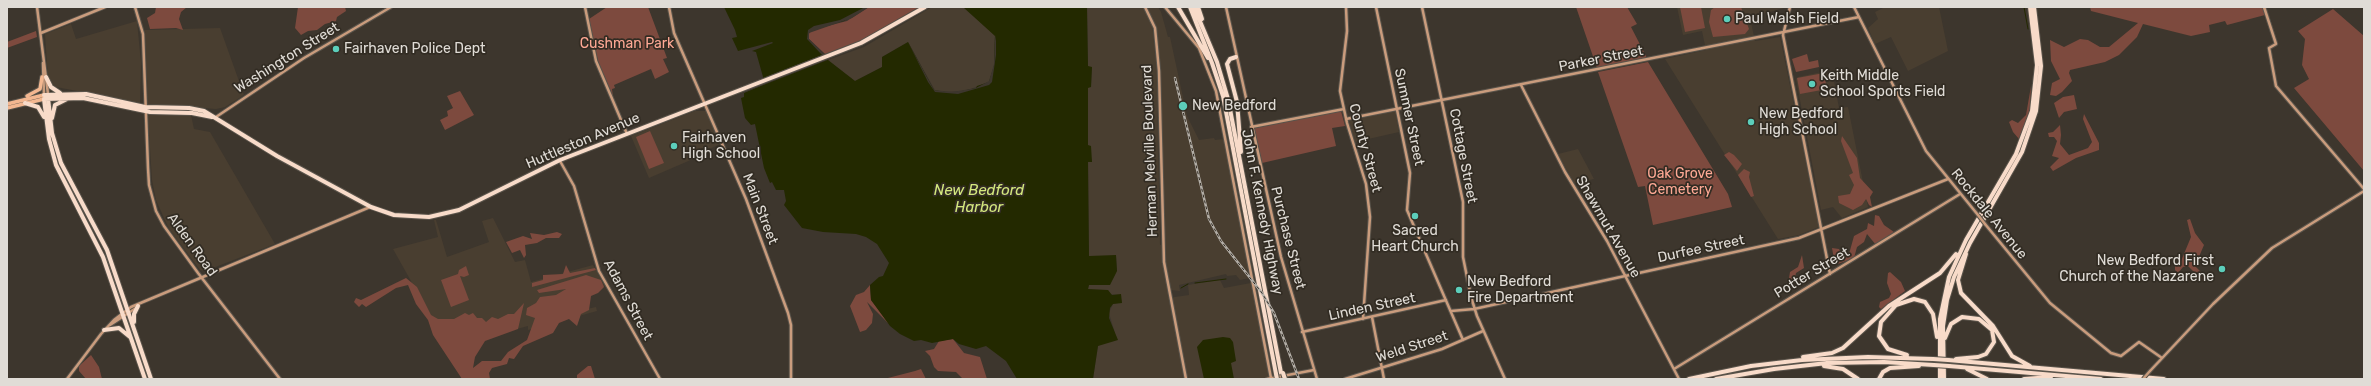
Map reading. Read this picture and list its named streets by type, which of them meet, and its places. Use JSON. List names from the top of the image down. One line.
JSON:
{"streets":{"highway":["Huttleston Avenue","John F. Kennedy Highway"],"main road":["Washington Street","Parker Street","Summer Street","County Street","Herman Melville Boulevard","Cottage Street","Main Street","Rockdale Avenue","Shawmut Avenue","Purchase Street","Alden Road","Durfee Street","Potter Street","Adams Street","Linden Street","Weld Street"]},"crossings":[["Parker Street","Summer Street"],["Parker Street","County Street"],["Parker Street","Cottage Street"],["Parker Street","Rockdale Avenue"],["Parker Street","Shawmut Avenue"],["Summer Street","Durfee Street"],["Summer Street","Linden Street"],["Summer Street","Weld Street"],["Huttleston Avenue","Main Street"],["Huttleston Avenue","Adams Street"],["County Street","Linden Street"],["Cottage Street","Durfee Street"],["Cottage Street","Weld Street"],["Rockdale Avenue","Durfee Street"],["Rockdale Avenue","Potter Street"],["Shawmut Avenue","Durfee Street"],["Shawmut Avenue","Potter Street"],["Purchase Street","Linden Street"]],"water":["New Bedford Harbor"],"parks":["Cushman Park","Oak Grove Cemetery"],"places":["Paul Walsh Field","Fairhaven Police Dept","Keith Middle School Sports Field","New Bedford","New Bedford High School","Fairhaven High School","Sacred Heart Church","New Bedford First Church of the Nazarene","New Bedford Fire Department"]}
